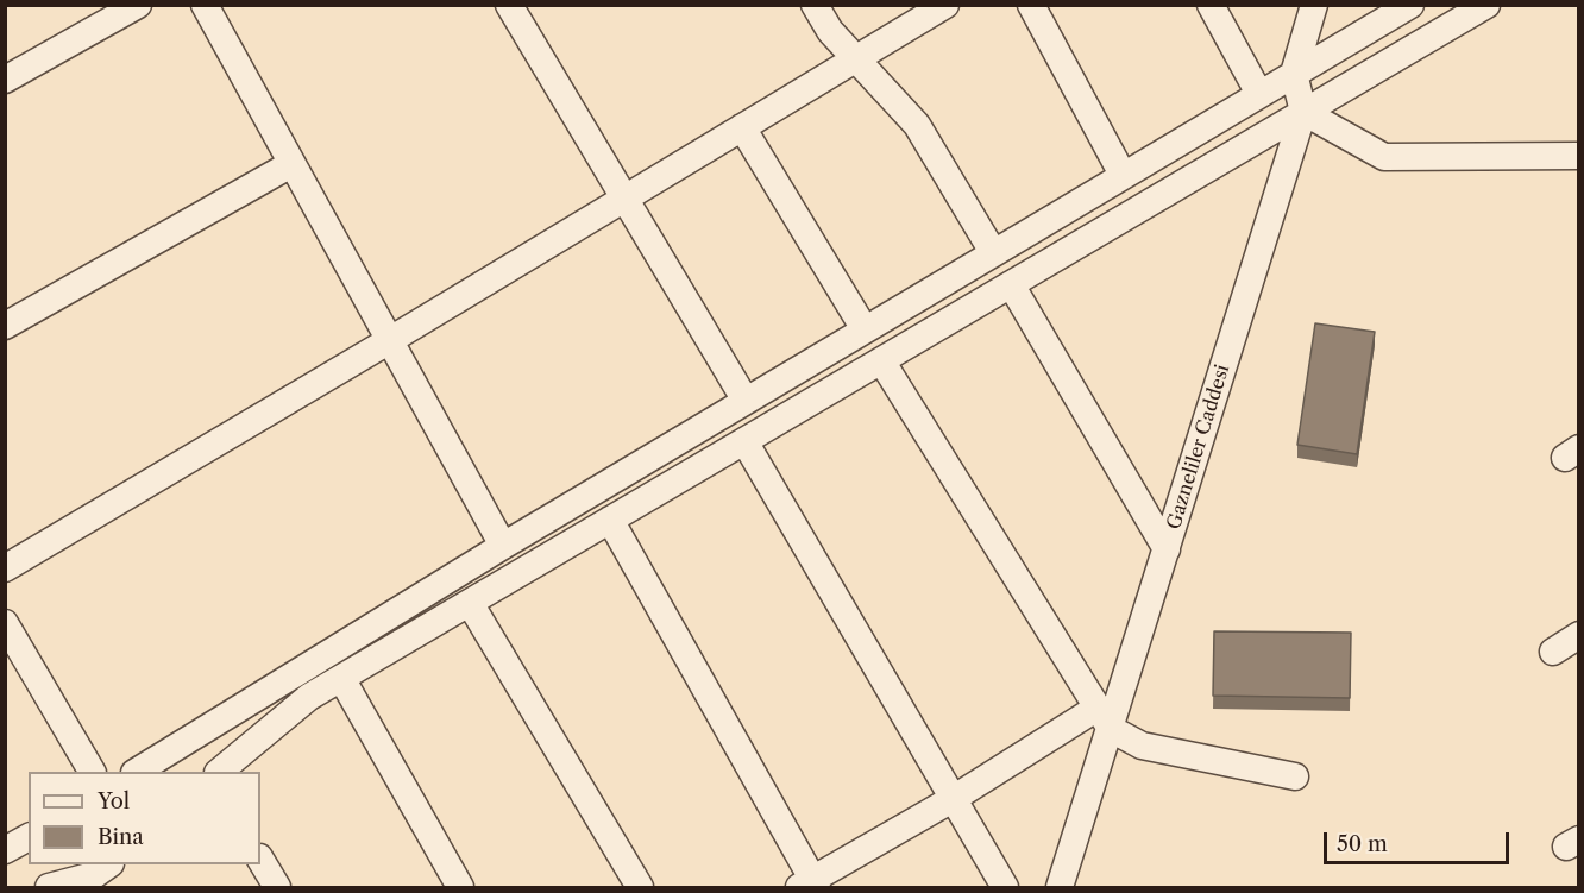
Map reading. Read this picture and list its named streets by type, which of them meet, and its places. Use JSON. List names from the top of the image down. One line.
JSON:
{"streets":{"street":["Gazneliler Caddesi"]},"legend":["Yol","Bina"],"scale_bar":"50 m"}
